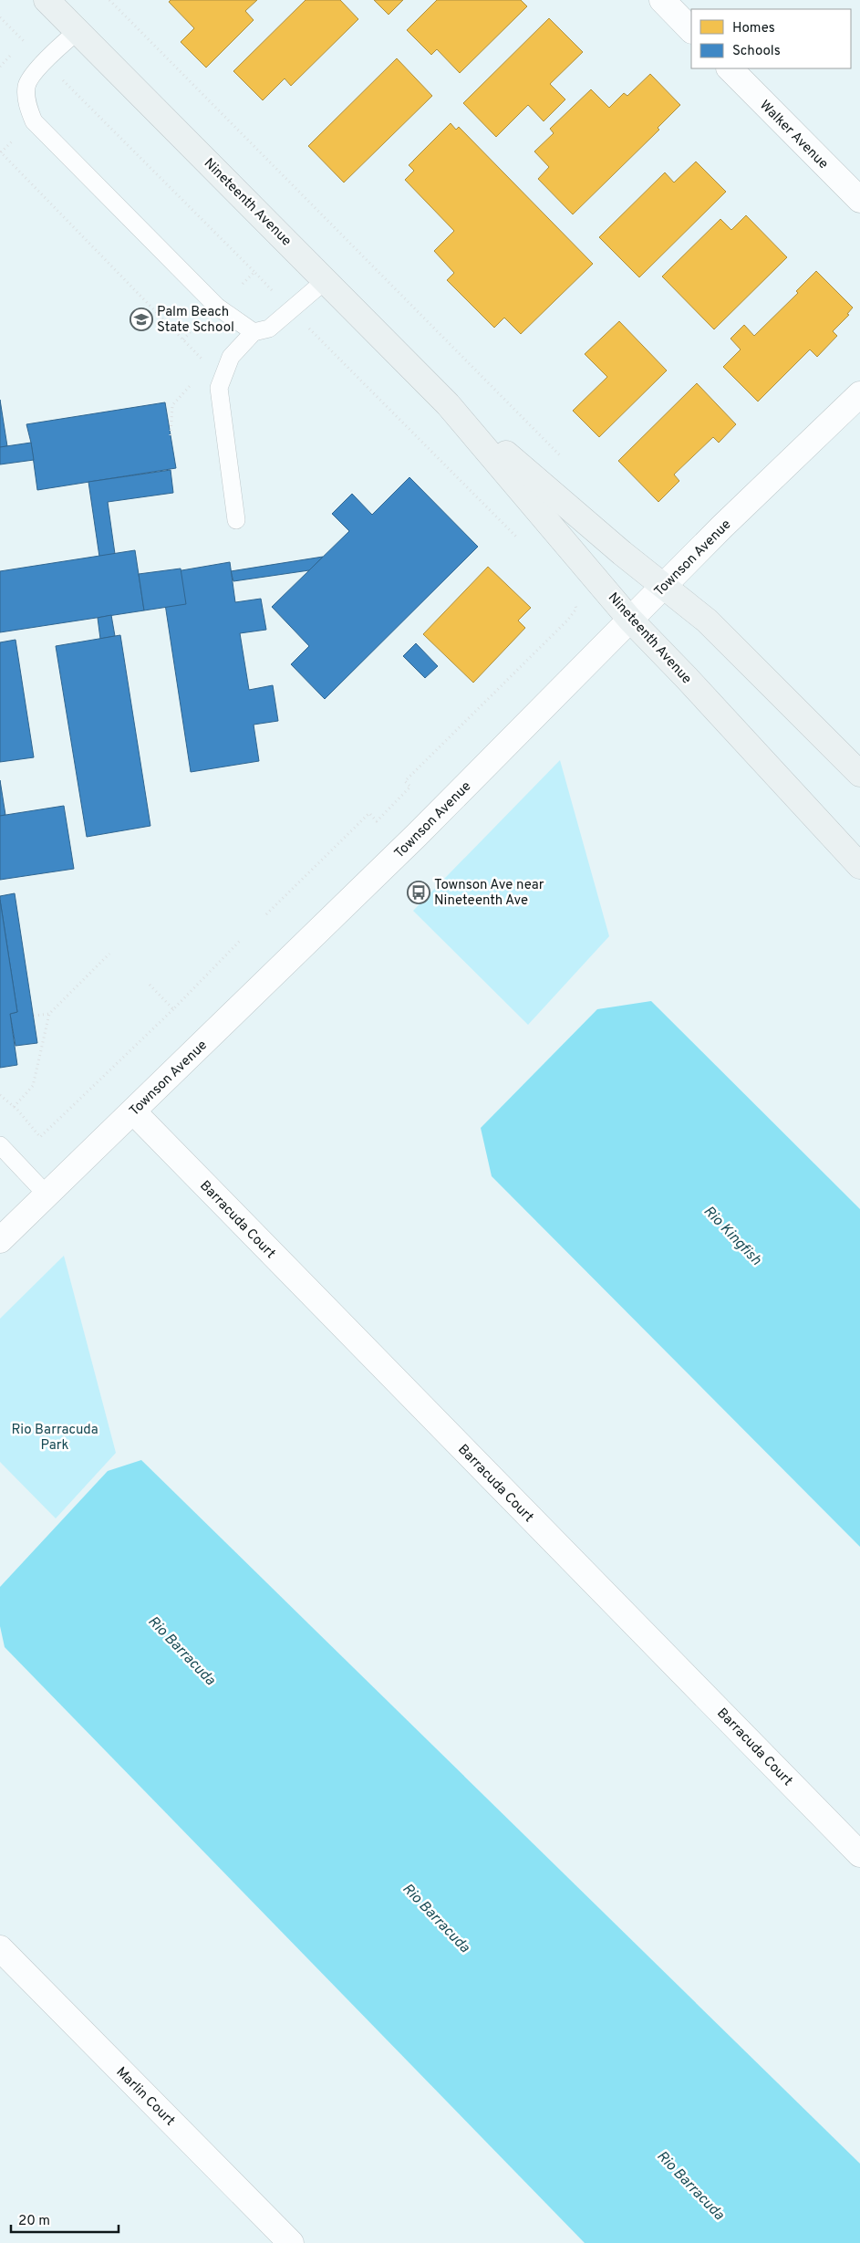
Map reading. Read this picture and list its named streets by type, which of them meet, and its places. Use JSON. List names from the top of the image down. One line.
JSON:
{"streets":{"main road":["Nineteenth Avenue"],"street":["Walker Avenue","Townson Avenue","Barracuda Court","Marlin Court"]},"crossings":[["Nineteenth Avenue","Townson Avenue"],["Townson Avenue","Barracuda Court"]],"water":["Rio Kingfish","Rio Barracuda"],"parks":["Rio Barracuda Park"],"places":{"school or university":["Palm Beach State School"],"bus stop":["Townson Ave near Nineteenth Ave"]},"legend":["Homes","Schools"],"scale_bar":"20 m"}
